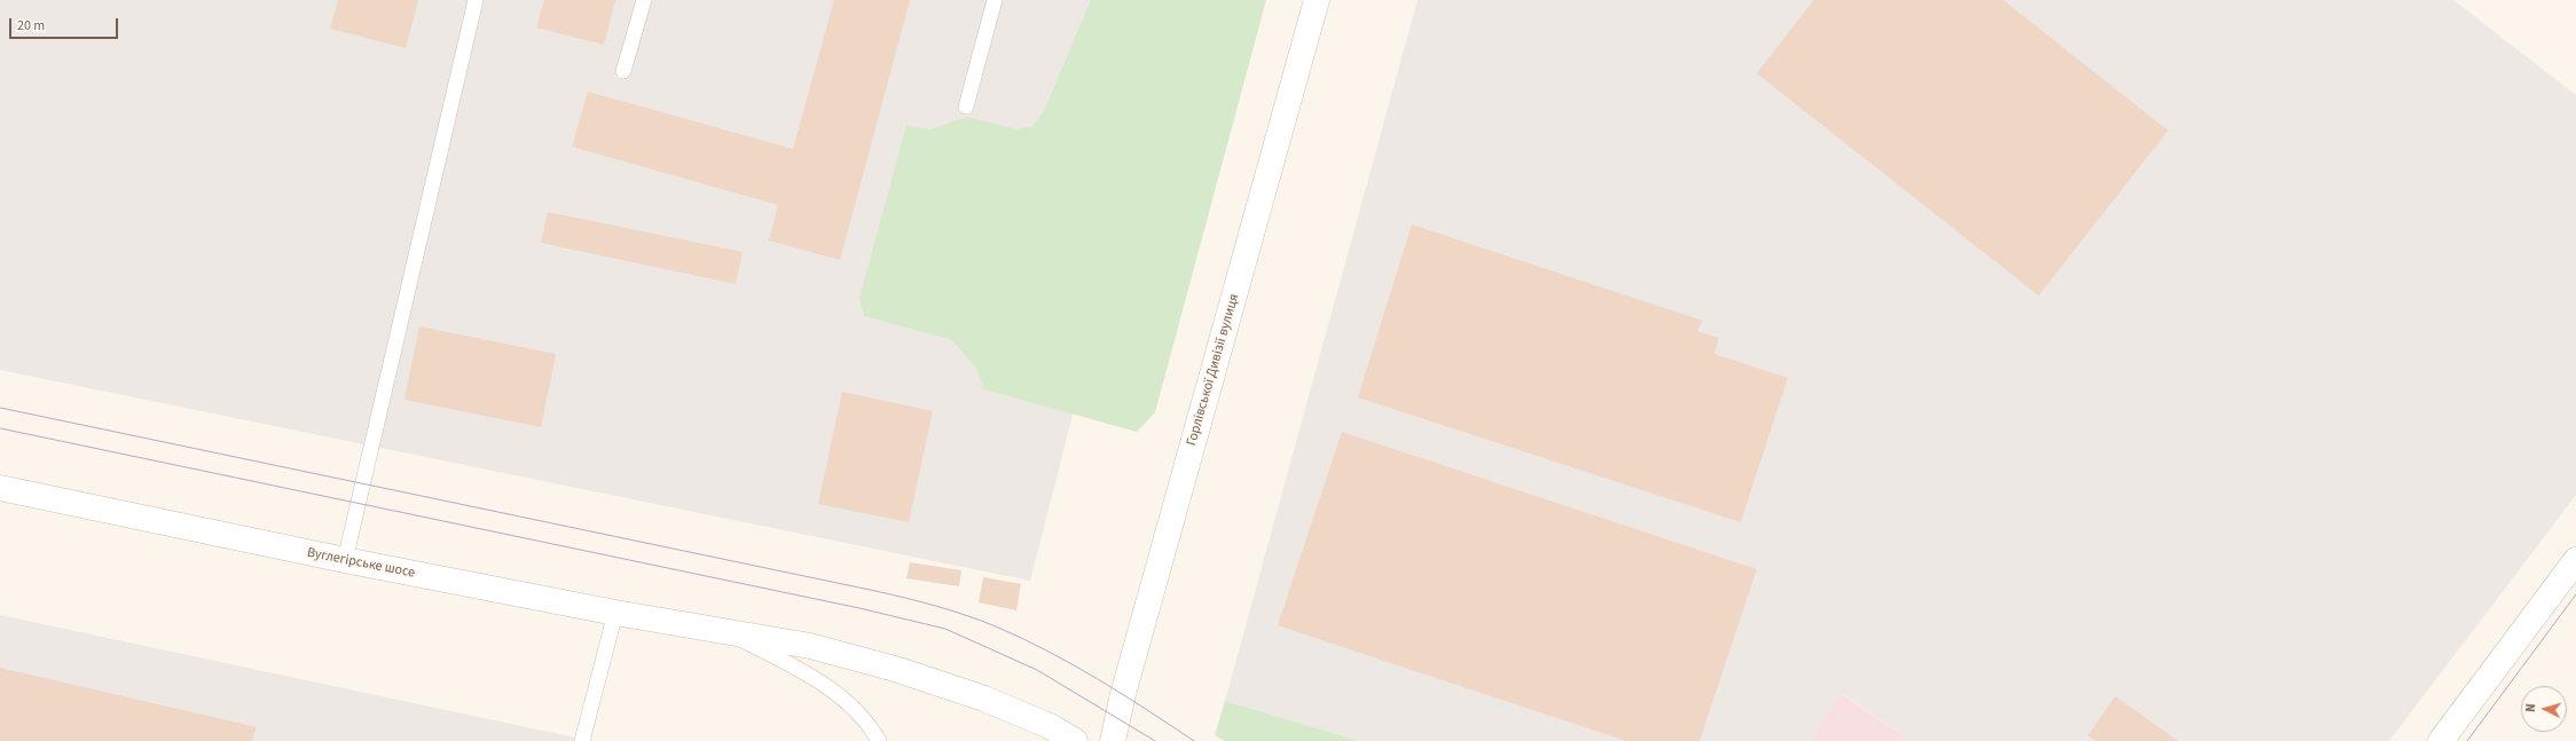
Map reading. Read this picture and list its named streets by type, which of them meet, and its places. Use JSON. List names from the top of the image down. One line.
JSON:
{"streets":{"street":["Горлівської Дивізії вулиця","Вуглегірське шосе"]},"scale_bar":"20 m","north":"left"}
